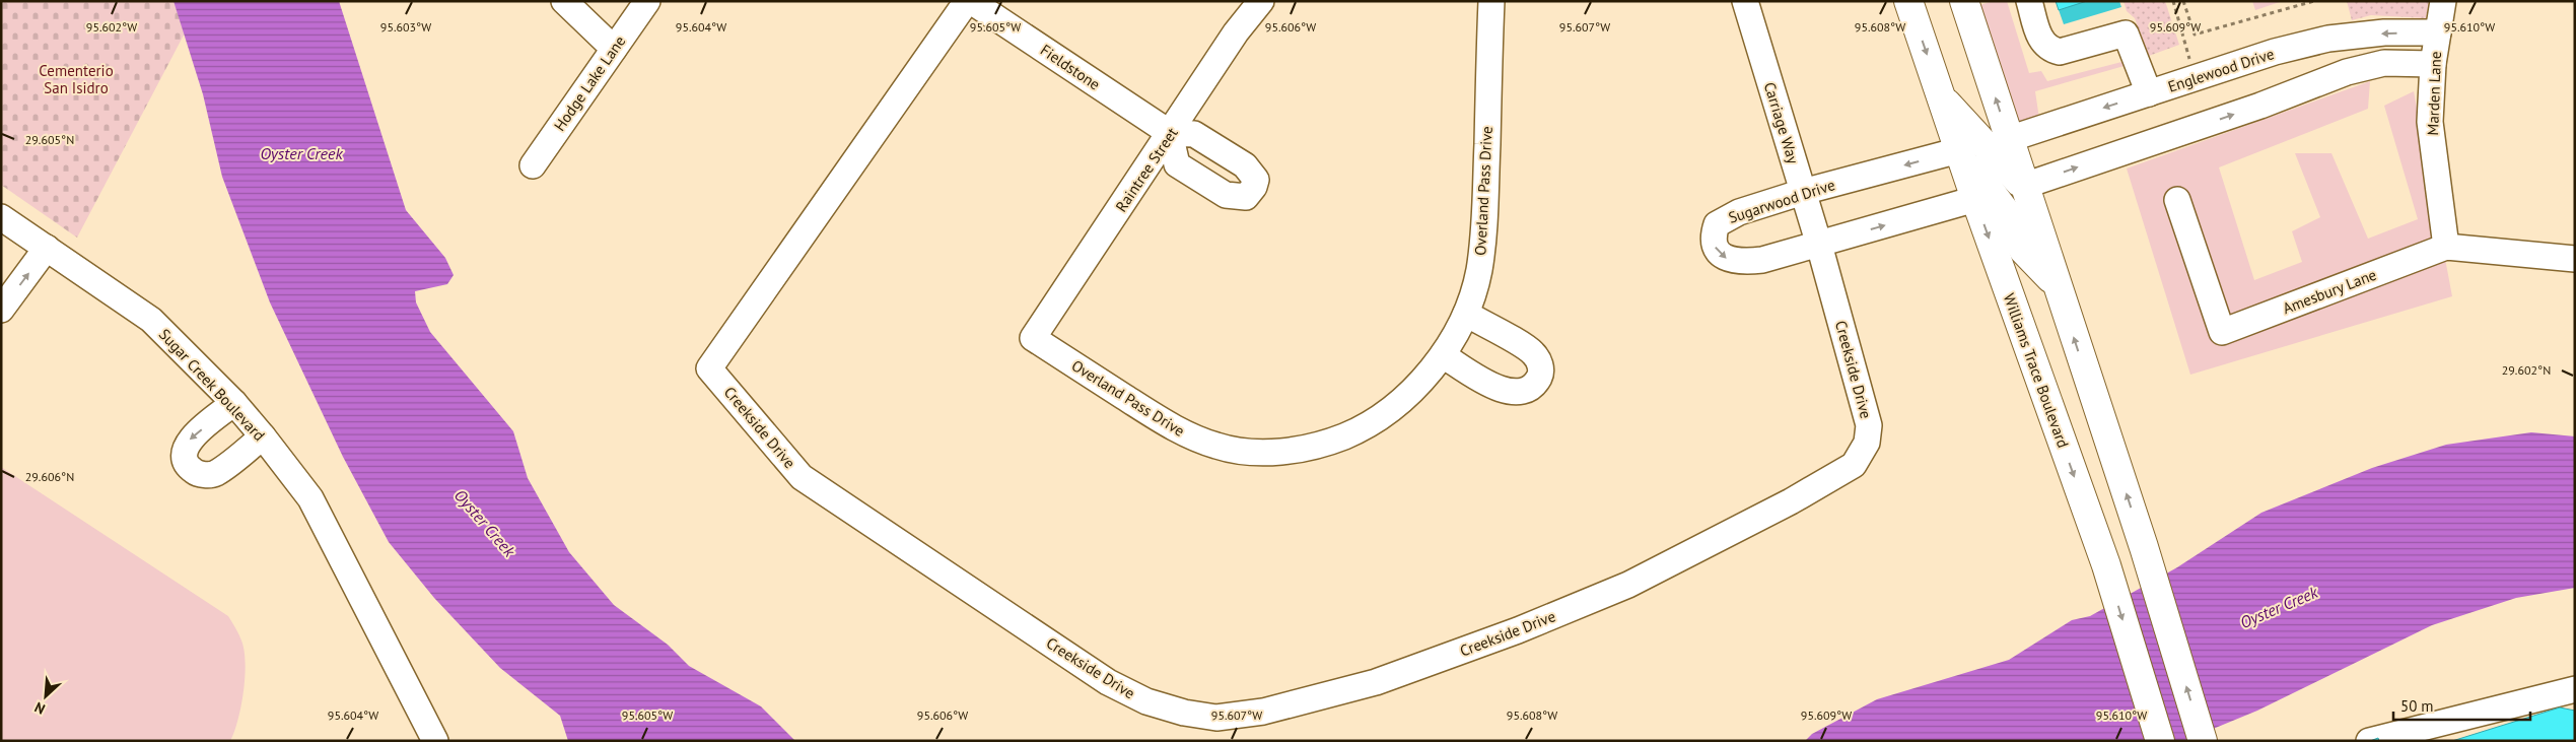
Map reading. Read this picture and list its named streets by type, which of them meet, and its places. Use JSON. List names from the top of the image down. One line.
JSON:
{"streets":{"main road":["Williams Trace Boulevard"],"street":["Fieldstone","Englewood Drive","Hodge Lake Lane","Marden Lane","Carriage Way","Raintree Street","Overland Pass Drive","Sugarwood Drive","Amesbury Lane","Creekside Drive","Sugar Creek Boulevard"]},"crossings":[["Fieldstone","Raintree Street"],["Englewood Drive","Marden Lane"],["Marden Lane","Amesbury Lane"],["Carriage Way","Sugarwood Drive"],["Carriage Way","Creekside Drive"],["Raintree Street","Overland Pass Drive"],["Sugarwood Drive","Creekside Drive"],["Sugarwood Drive","Williams Trace Boulevard"]],"water":["Oyster Creek"],"parks":["Cementerio San Isidro"],"scale_bar":"50 m","north":"bottom left","coordinates":["95.602°W","95.603°W","95.604°W","95.605°W","95.606°W","95.607°W","95.608°W","95.609°W","95.610°W","29.605°N","29.602°N","29.606°N"]}
